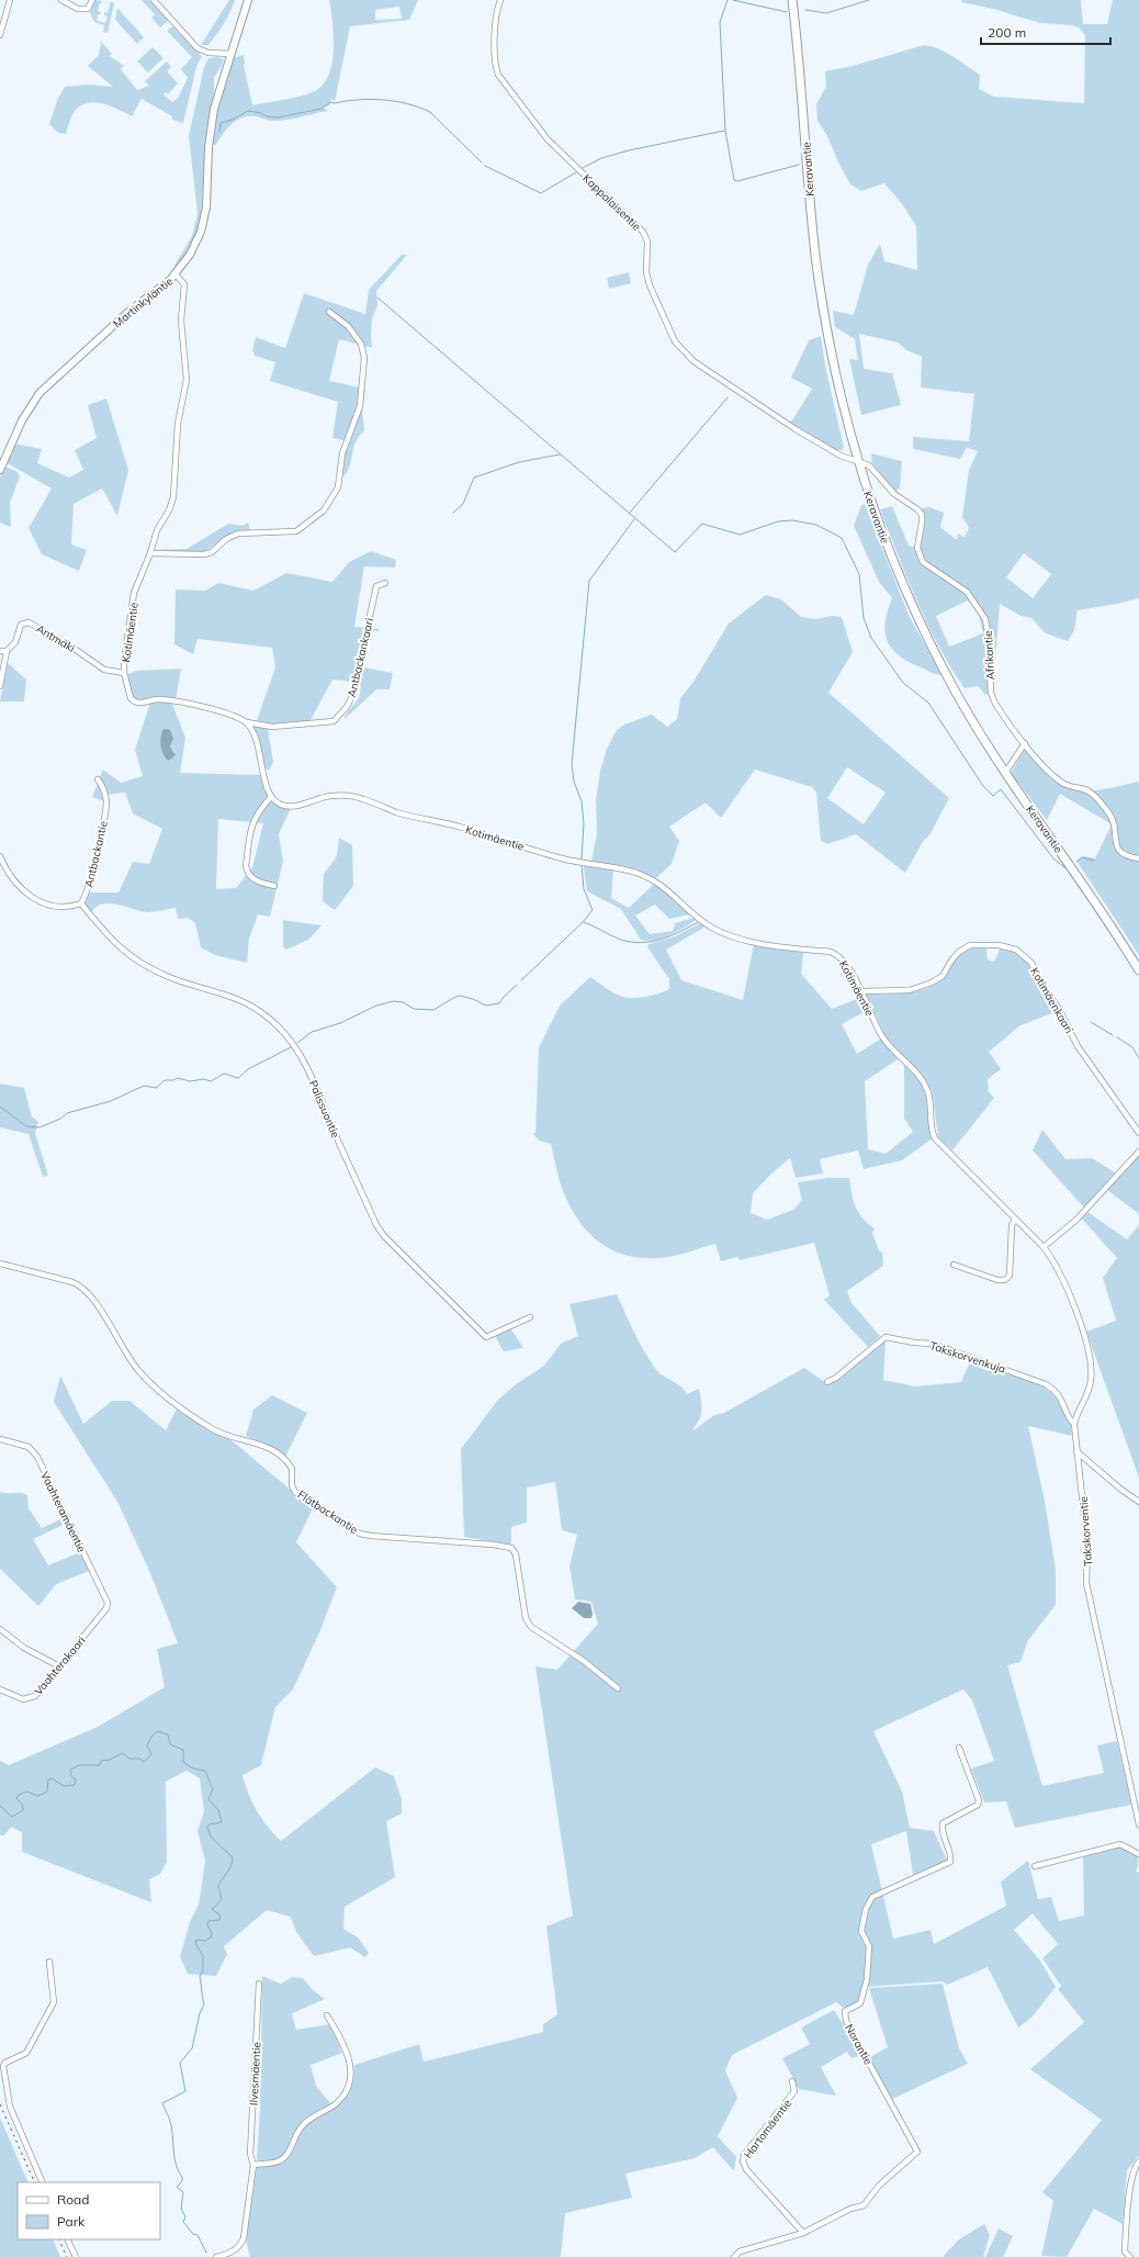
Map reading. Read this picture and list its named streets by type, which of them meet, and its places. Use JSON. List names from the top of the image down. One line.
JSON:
{"streets":{"main road":["Keravantie"],"street":["Kappalaisentie","Martinkyläntie","Kotimäentie","Antmäki","Afrikantie","Antbackankaari","Antbackantie","Kotimäenkaari","Palissuontie","Takskorvenkuja","Vaahteramäentie","Flätbackantie","Takskorventie","Vaahterakaari","Norantie","Ilvesmäentie","Hartomäentie"]},"crossings":[["Keravantie","Kappalaisentie"],["Keravantie","Afrikantie"],["Kappalaisentie","Afrikantie"],["Martinkyläntie","Kotimäentie"],["Kotimäentie","Antmäki"],["Kotimäentie","Antbackankaari"],["Kotimäentie","Kotimäenkaari"],["Kotimäentie","Takskorventie"],["Antbackantie","Palissuontie"],["Takskorvenkuja","Takskorventie"],["Vaahteramäentie","Vaahterakaari"],["Norantie","Hartomäentie"]],"legend":["Road","Park"],"scale_bar":"200 m"}
